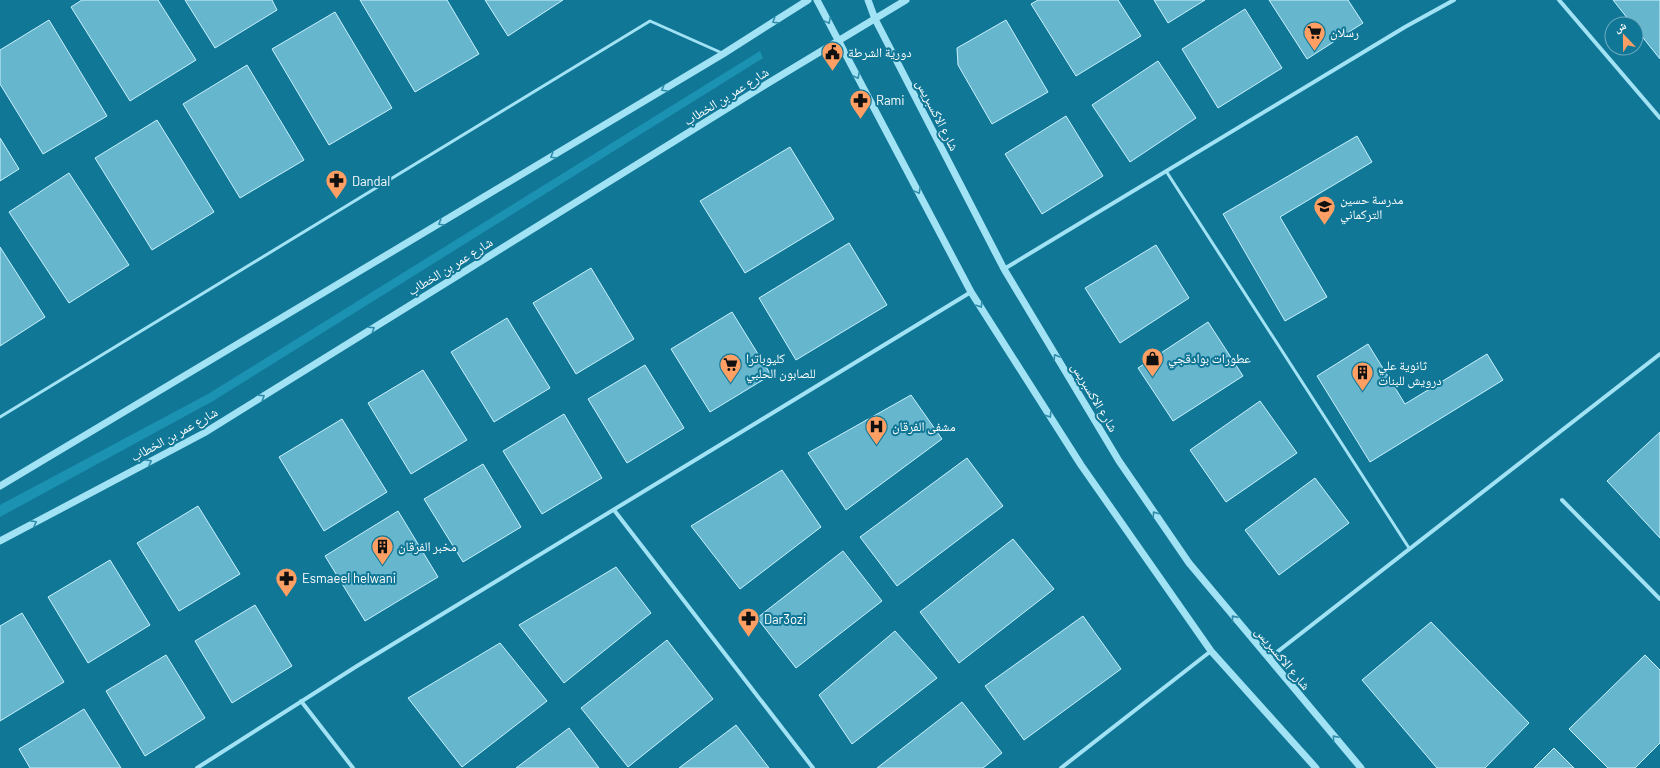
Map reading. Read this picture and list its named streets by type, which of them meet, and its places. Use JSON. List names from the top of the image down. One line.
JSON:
{"streets":{"street":["شارع عمر بن الخطاب","شارع الاكسبريس"]},"crossings":[["شارع عمر بن الخطاب","شارع الاكسبريس"]],"places":{"supermarket":["رسلان","كليوباترا للصابون الحلبي"],"public building":["دورية الشرطة"],"pharmacy":["Rami","Dandal","Esmaeel helwani","Dar3ozi"],"school or university":["مدرسة حسين التركماني"],"shop":["عطورات بوادقجي"],"building":["ثانوية علي درويش للبنات","مخبر الفرقان"],"hospital":["مشفى الفرقان"]},"north":"top"}
